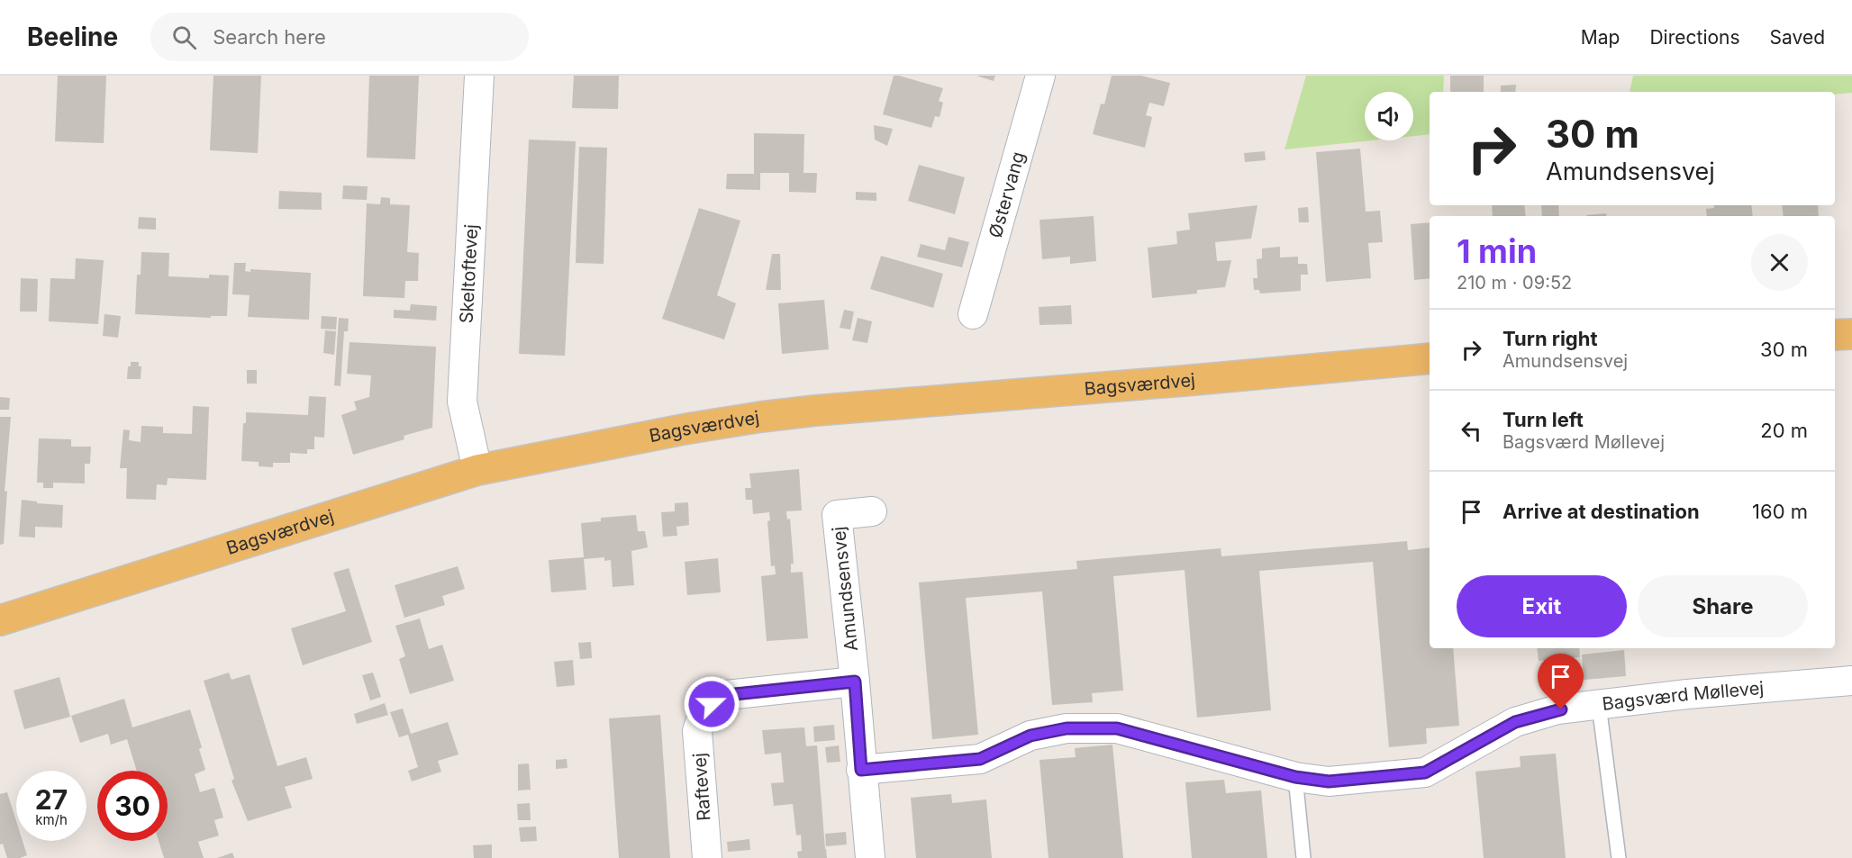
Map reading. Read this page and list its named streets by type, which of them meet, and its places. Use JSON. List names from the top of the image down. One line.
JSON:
{"streets":{"main road":["Bagsværdvej"],"street":["Østervang","Skeltoftevej","Amundsensvej","Bagsværd Møllevej","Raftevej"]},"crossings":[["Skeltoftevej","Bagsværdvej"],["Amundsensvej","Bagsværd Møllevej"],["Amundsensvej","Raftevej"]],"page":{"header":"Beeline","search":"Search here","nav":["Map","Directions","Saved"],"turn":["30 m","Amundsensvej"],"heading":["1 min","210 m · 09:52"],"list":[{"name":"Turn right","note":"Amundsensvej","value":"30 m"},{"name":"Turn left","note":"Bagsværd Møllevej","value":"20 m"},{"name":"Arrive at destination","value":"160 m"}],"buttons":["Exit","Share"],"speed":"27 km/h","limit":"30"}}
